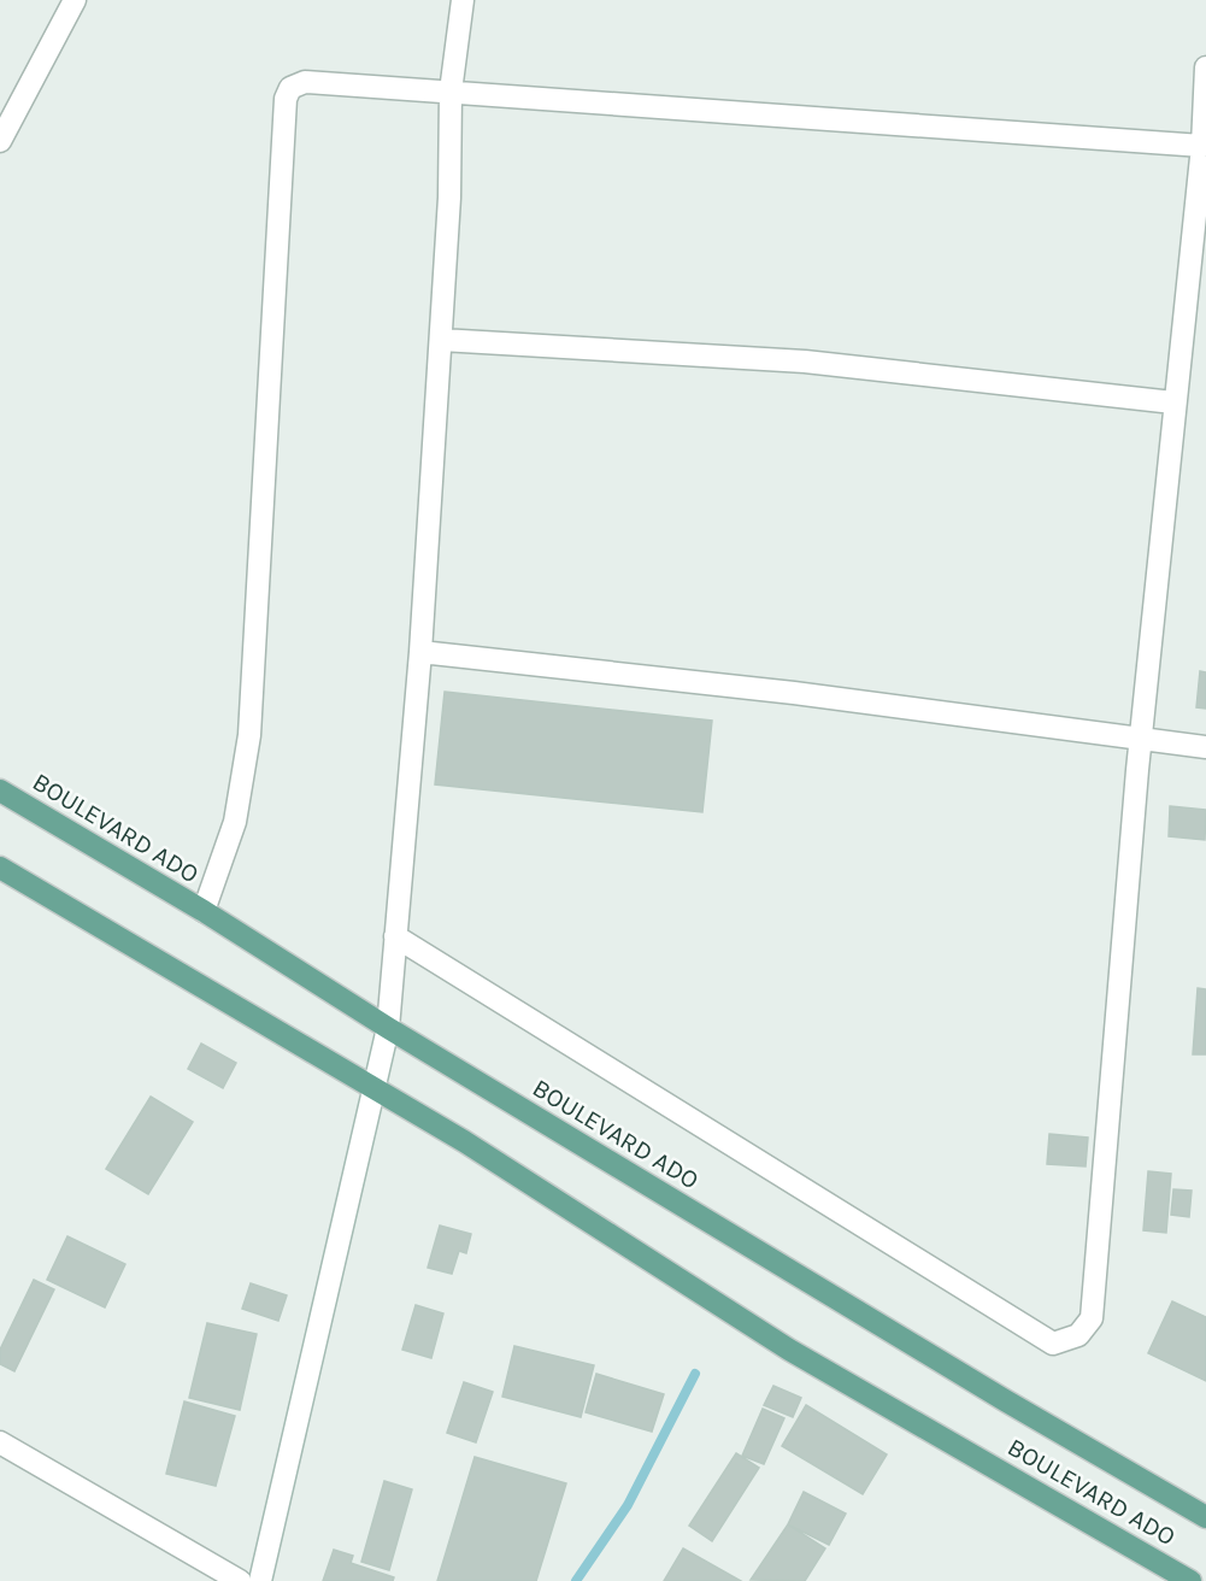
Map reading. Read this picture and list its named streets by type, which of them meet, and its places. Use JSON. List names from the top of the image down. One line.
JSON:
{"streets":{"main road":["BOULEVARD ADO"]}}
